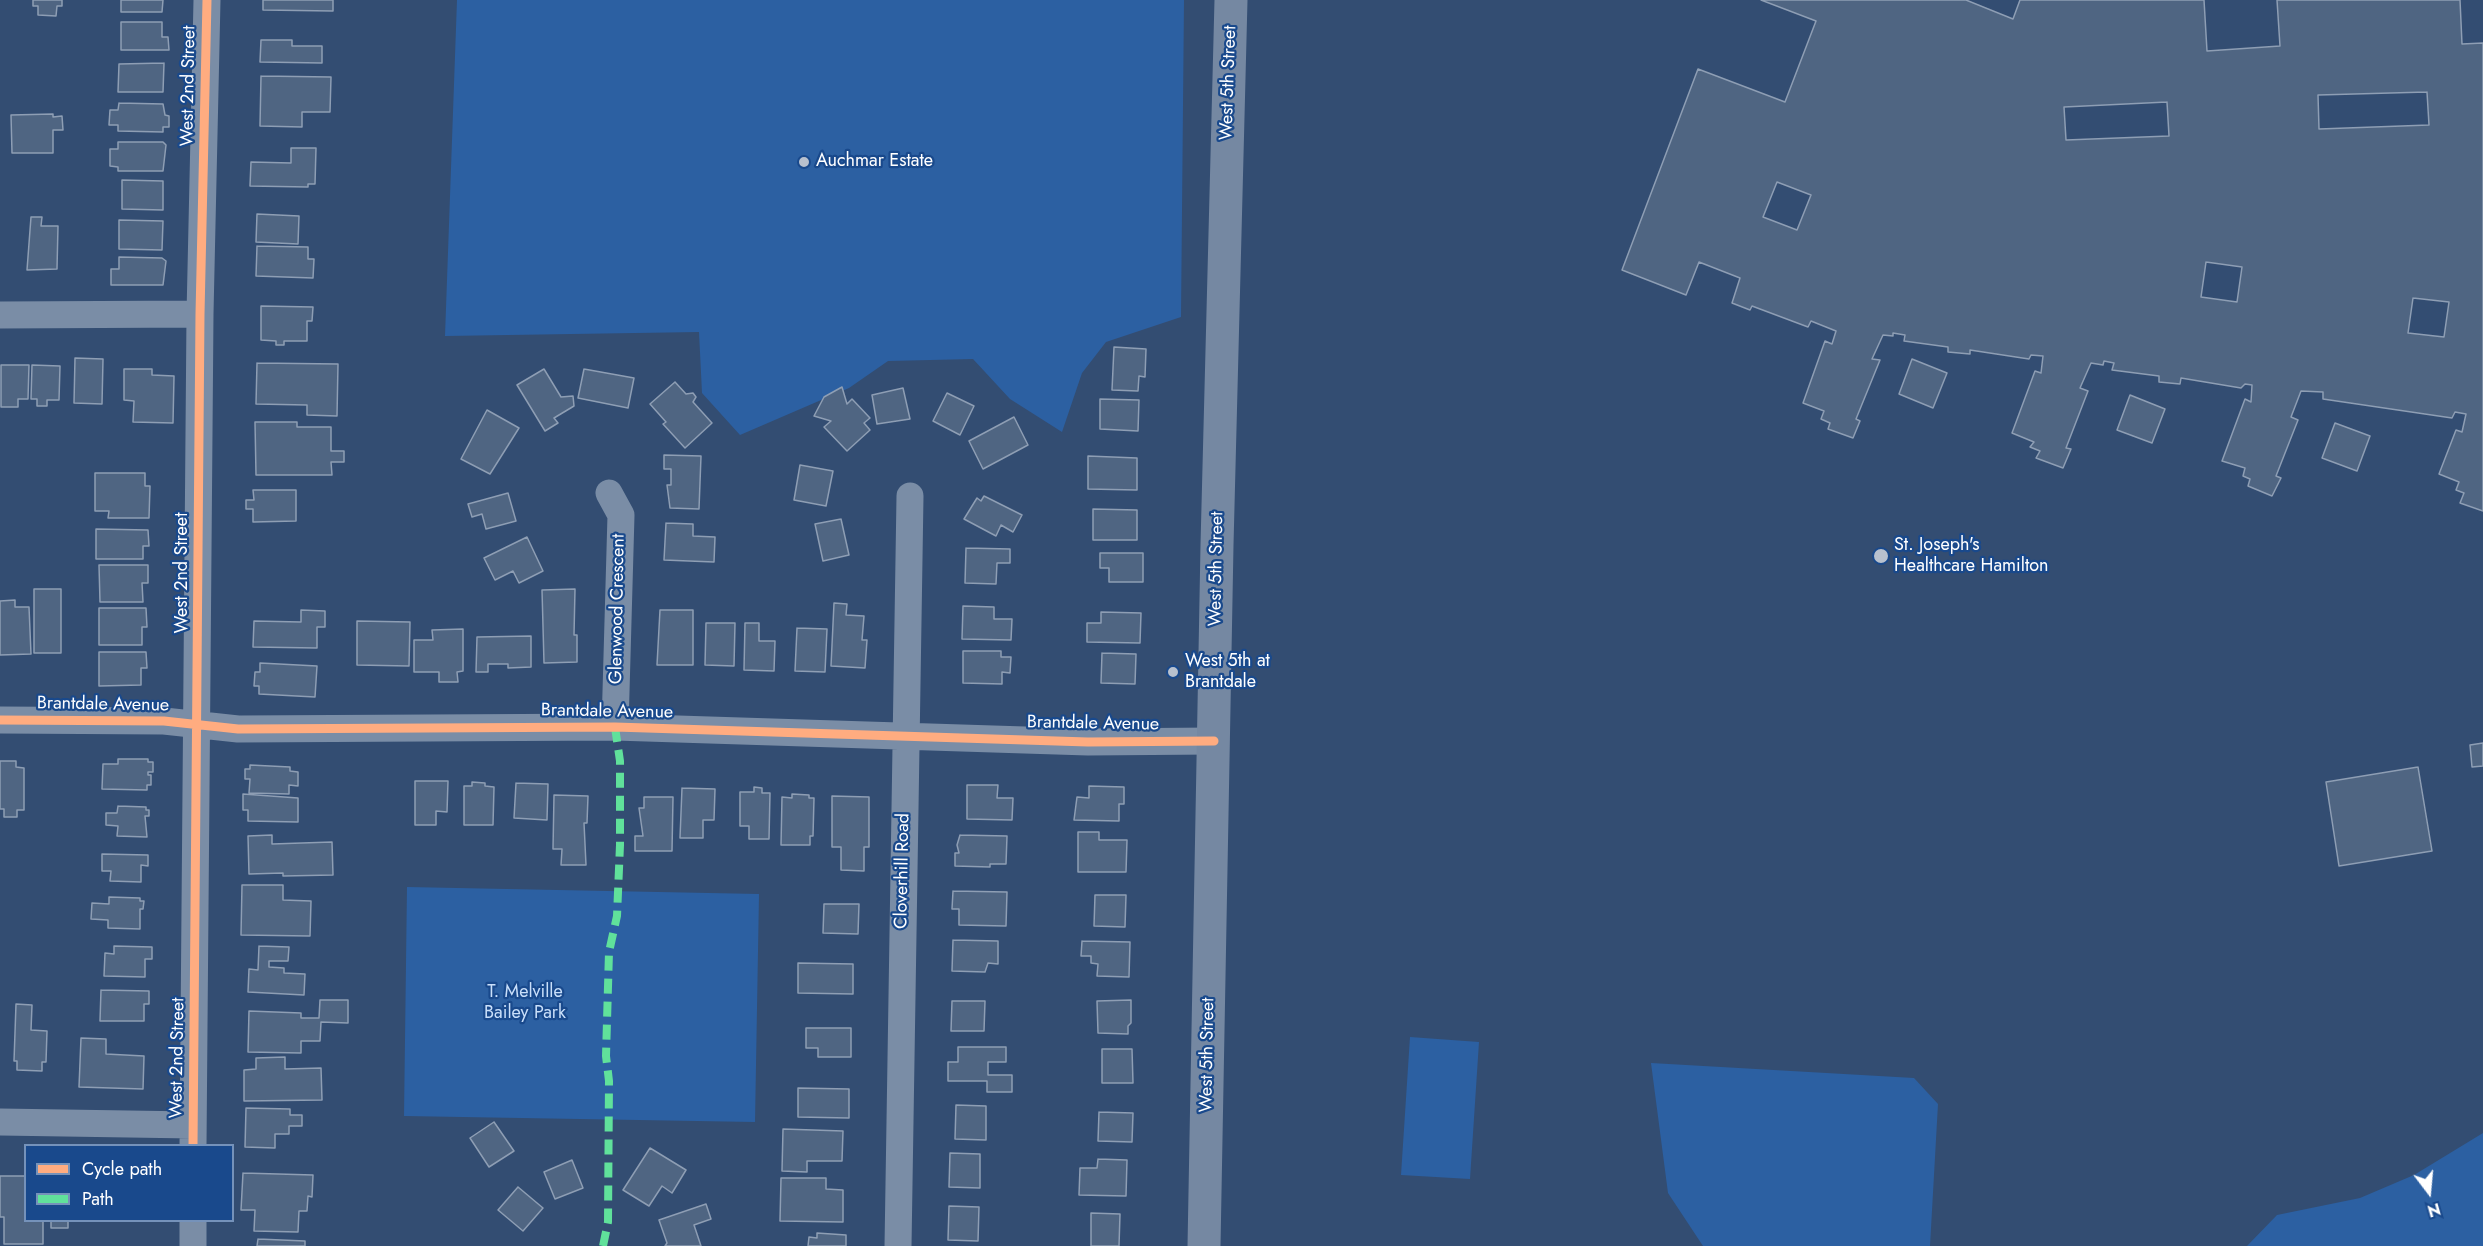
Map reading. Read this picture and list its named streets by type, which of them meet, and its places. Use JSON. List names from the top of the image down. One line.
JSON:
{"streets":{"main road":["West 5th Street"],"street":["West 2nd Street","Glenwood Crescent","Brantdale Avenue","Cloverhill Road"]},"crossings":[["West 5th Street","Brantdale Avenue"],["West 2nd Street","Brantdale Avenue"],["Glenwood Crescent","Brantdale Avenue"],["Brantdale Avenue","Cloverhill Road"]],"parks":["T. Melville Bailey Park"],"places":["Auchmar Estate","St. Joseph's Healthcare Hamilton","West 5th at Brantdale"],"legend":["Cycle path","Path"],"north":"bottom"}
